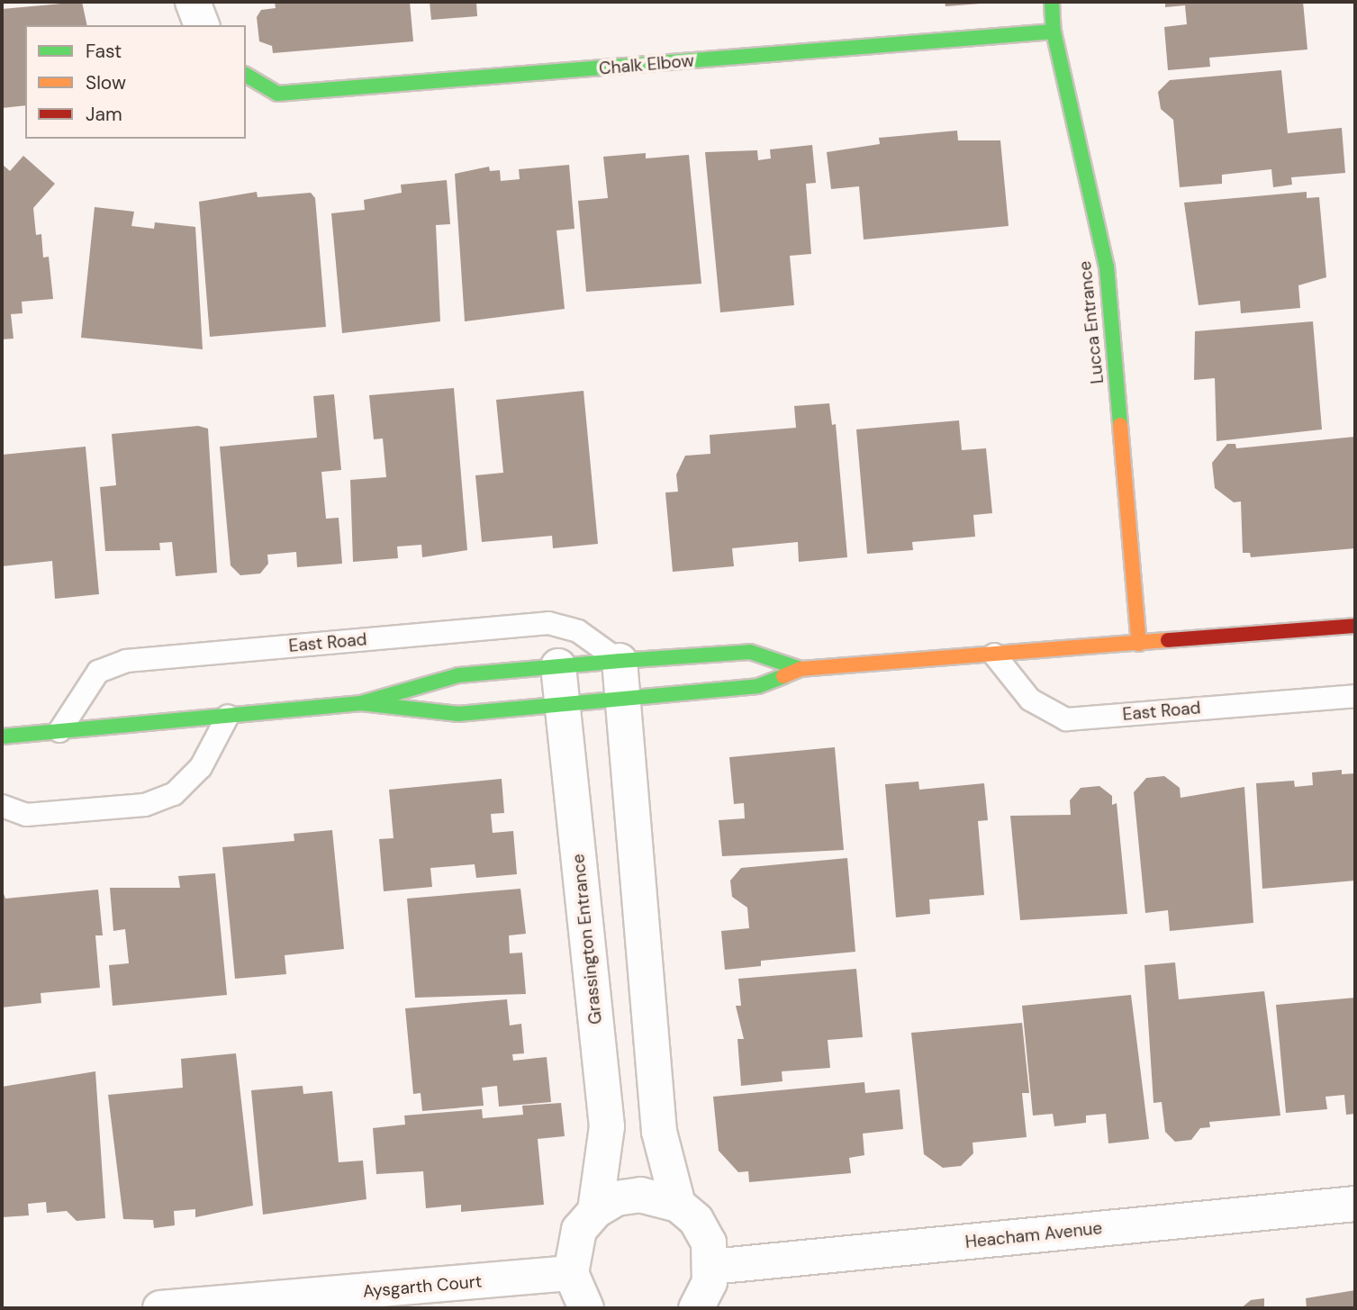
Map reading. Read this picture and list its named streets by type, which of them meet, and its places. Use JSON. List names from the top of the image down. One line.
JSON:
{"streets":{"street":["Chalk Elbow","Lucca Entrance","Grassington Entrance","Heacham Avenue","Aysgarth Court"],"lane":["East Road"]},"crossings":[["Chalk Elbow","Lucca Entrance"]],"legend":["Fast","Slow","Jam"]}
